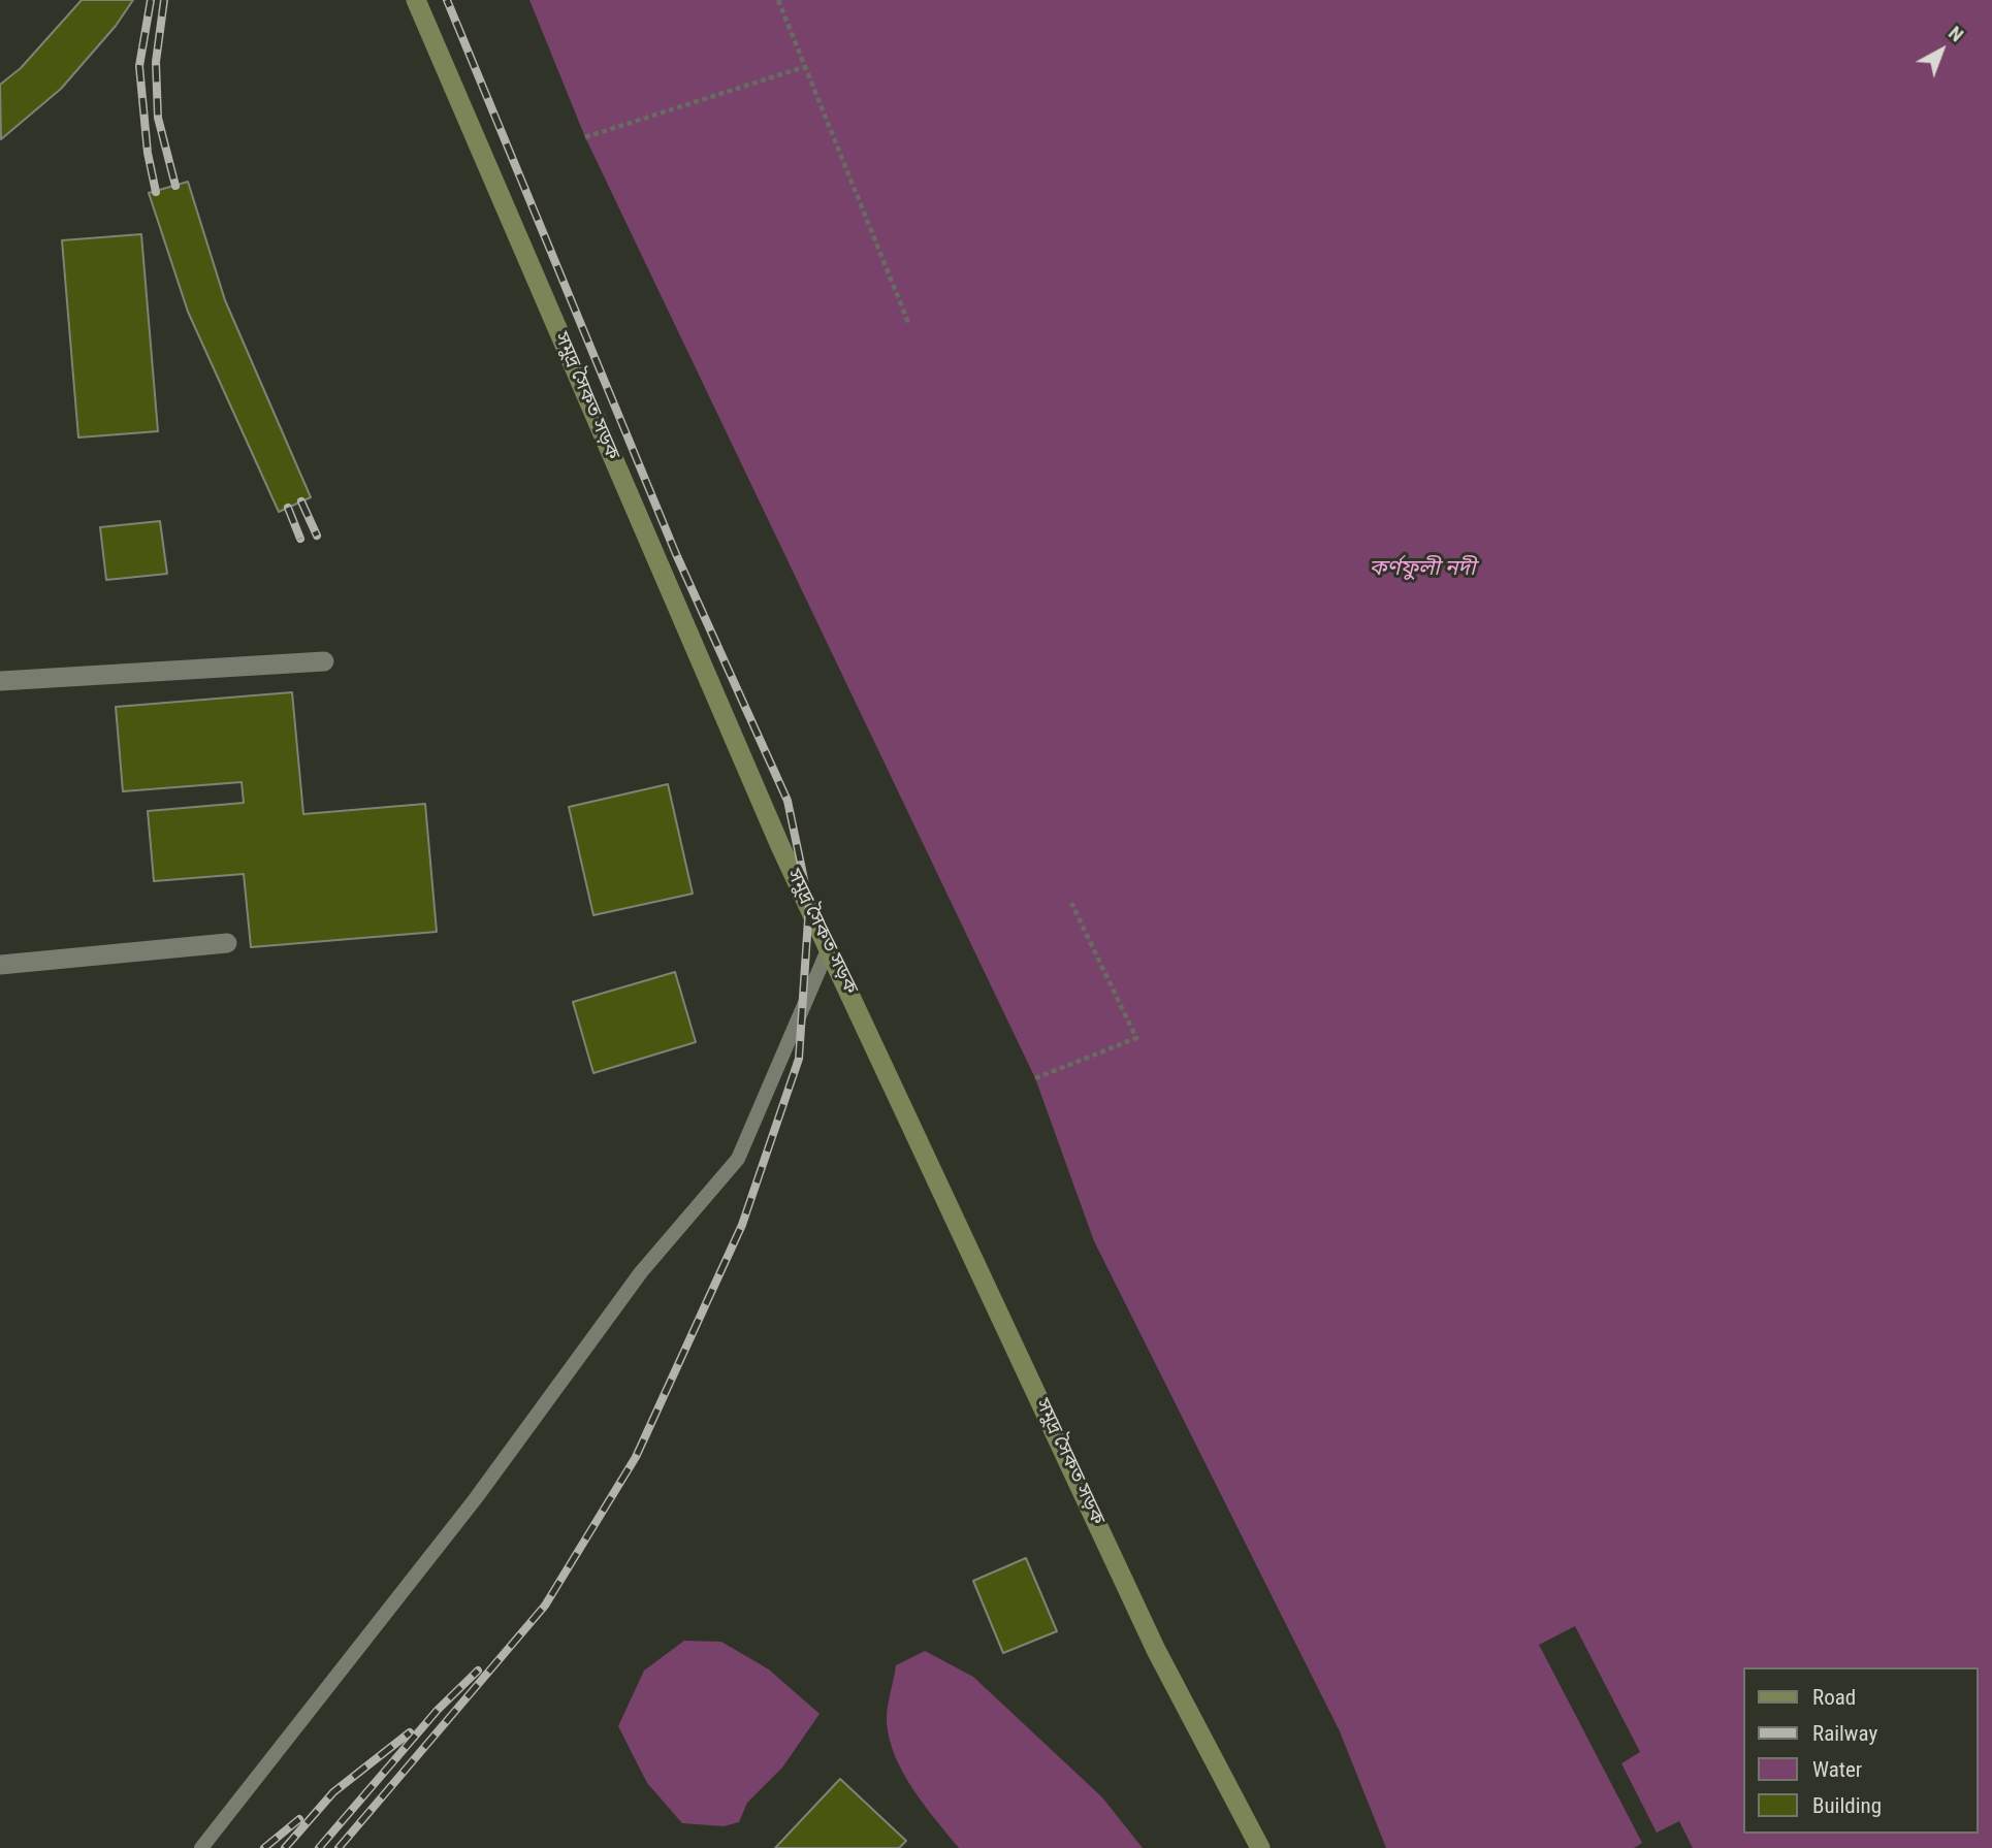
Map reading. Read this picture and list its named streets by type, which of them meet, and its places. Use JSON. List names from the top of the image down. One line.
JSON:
{"streets":{"main road":["সমুদ্র সৈকত সড়ক"]},"water":["কর্ণফুলী নদী"],"legend":["Road","Railway","Water","Building"],"north":"top right"}
